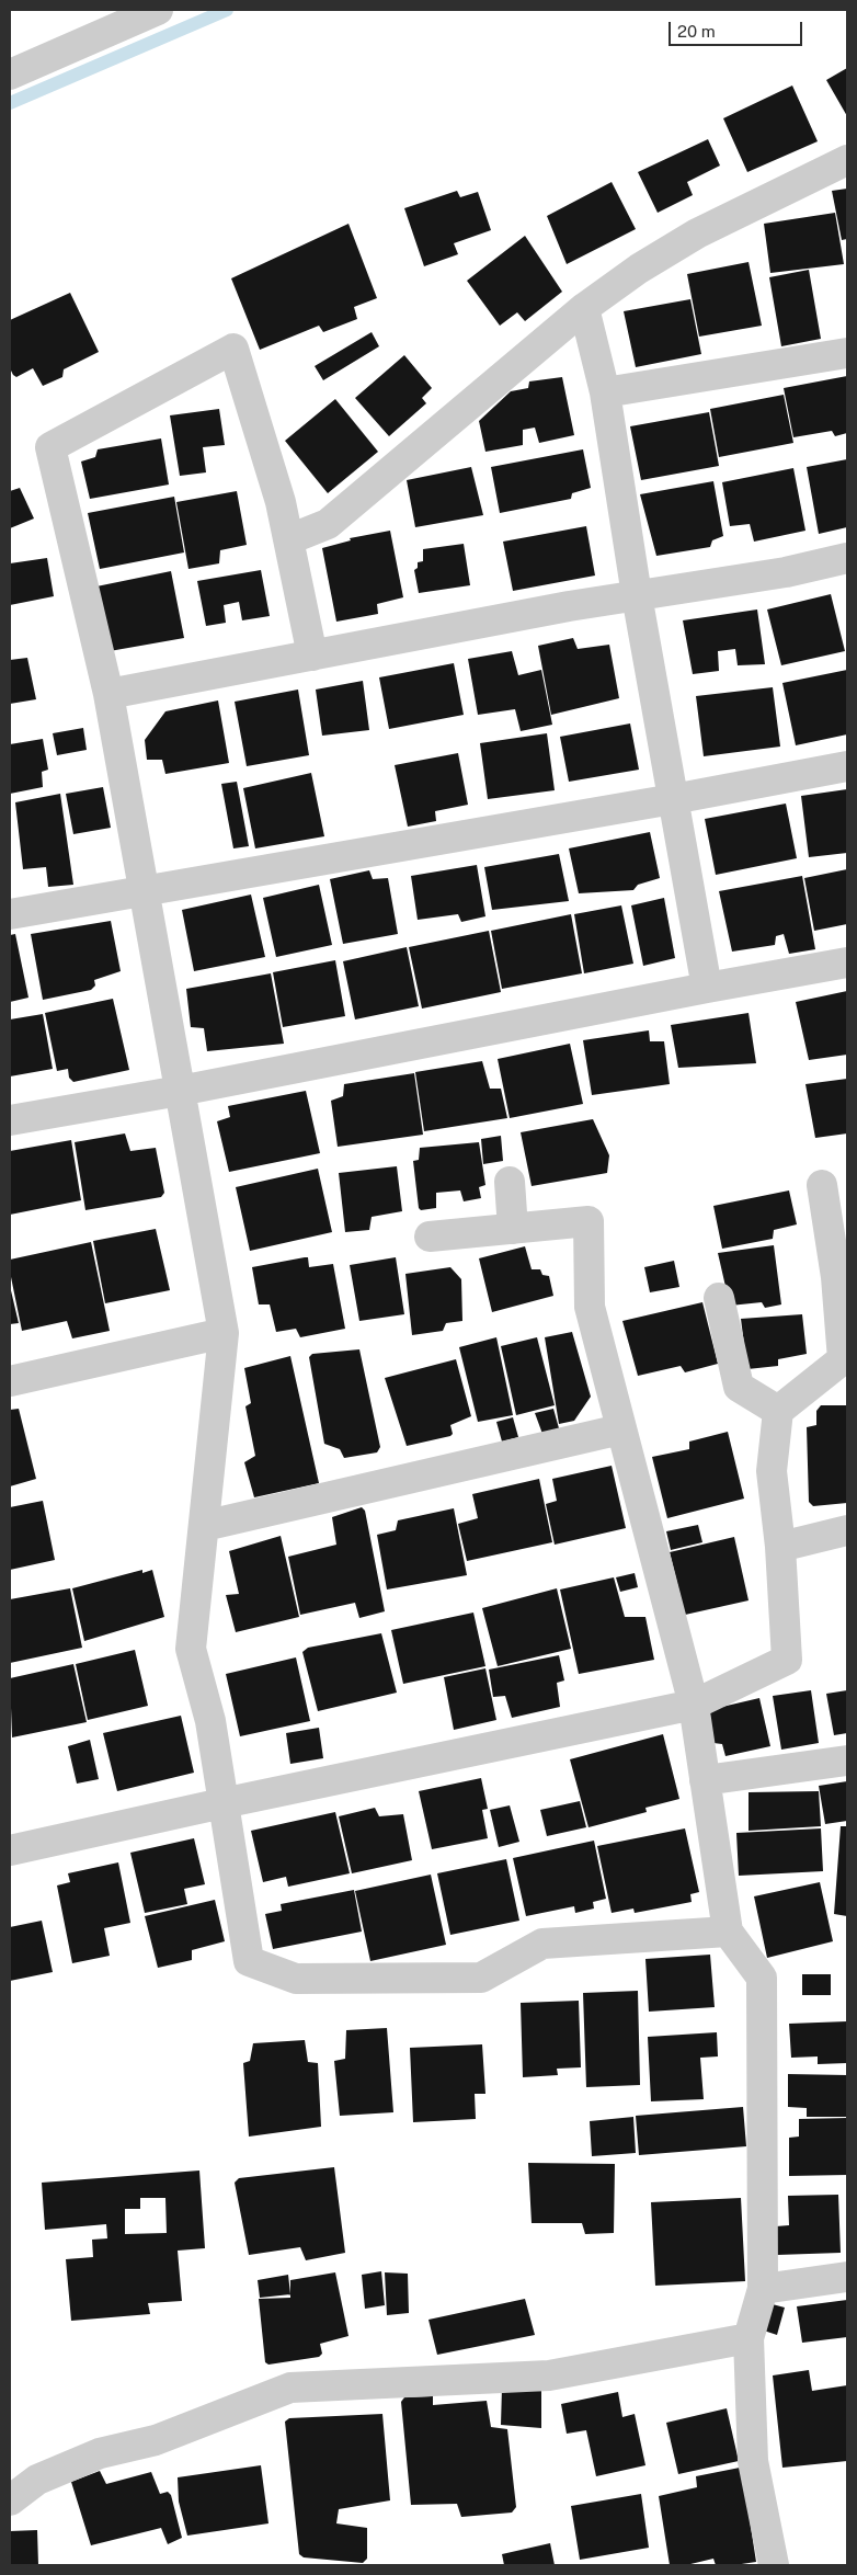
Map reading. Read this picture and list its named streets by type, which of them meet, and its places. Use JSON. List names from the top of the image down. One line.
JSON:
{"scale_bar":"20 m"}
